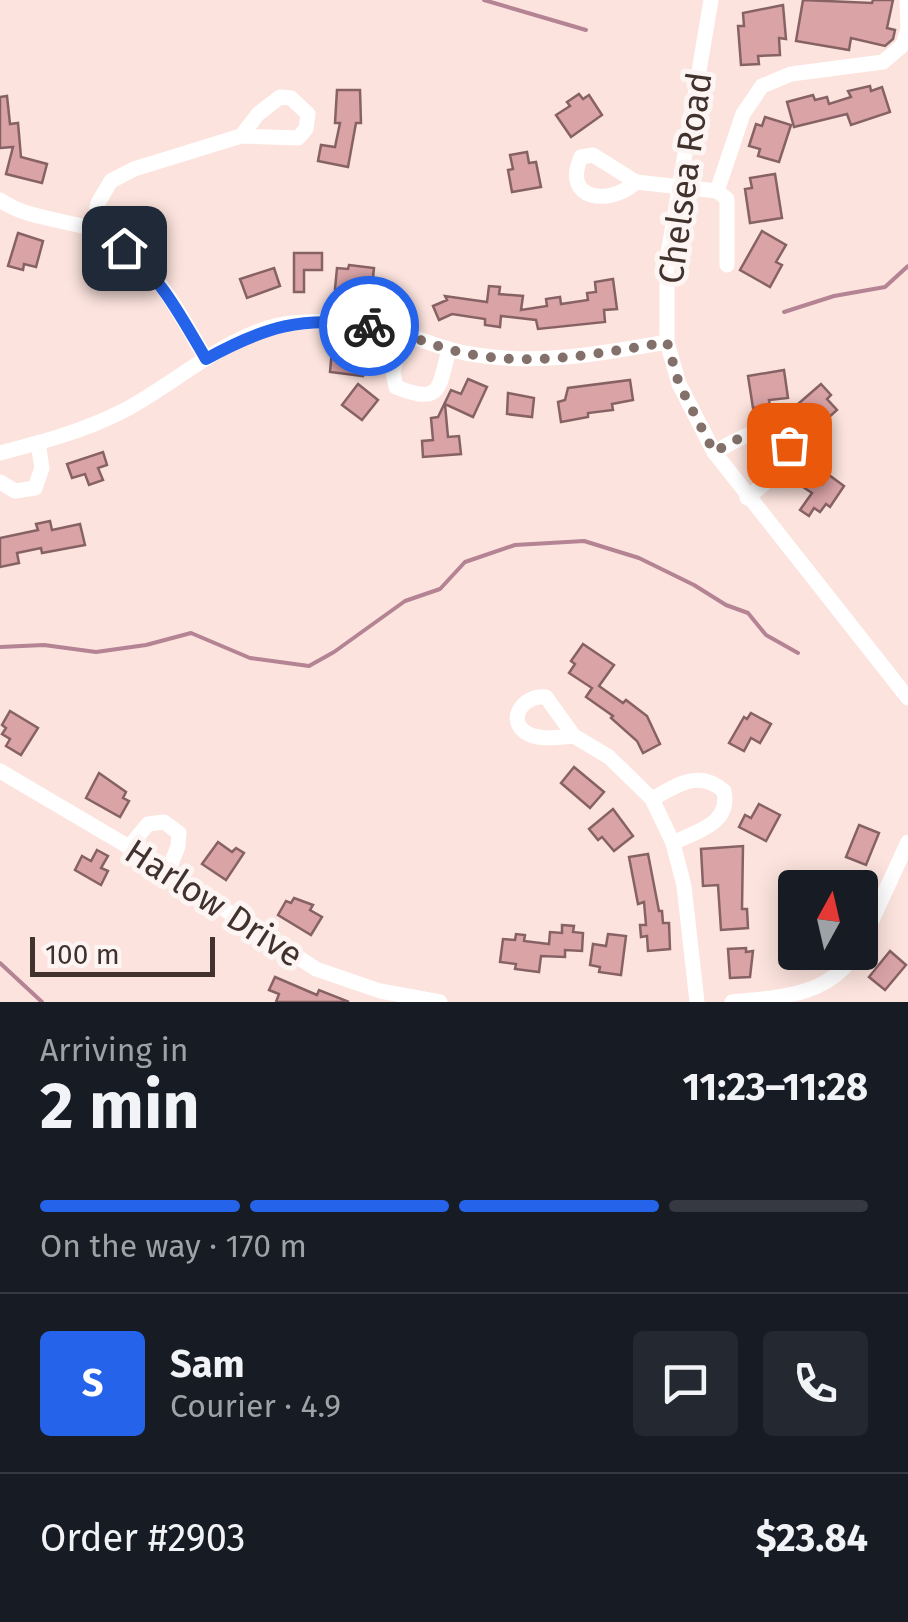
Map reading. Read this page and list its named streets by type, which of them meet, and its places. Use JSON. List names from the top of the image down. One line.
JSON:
{"streets":{"street":["Chelsea Road","Harlow Drive"]},"scale_bar":"100 m","north":"top","page":{"scale":"100 m","heading":["2 min","Arriving in","11:23–11:28"],"panel":["Sam","Courier · 4.9","Order #2903","$23.84"],"bar":"On the way · 170 m","round":"S"}}
